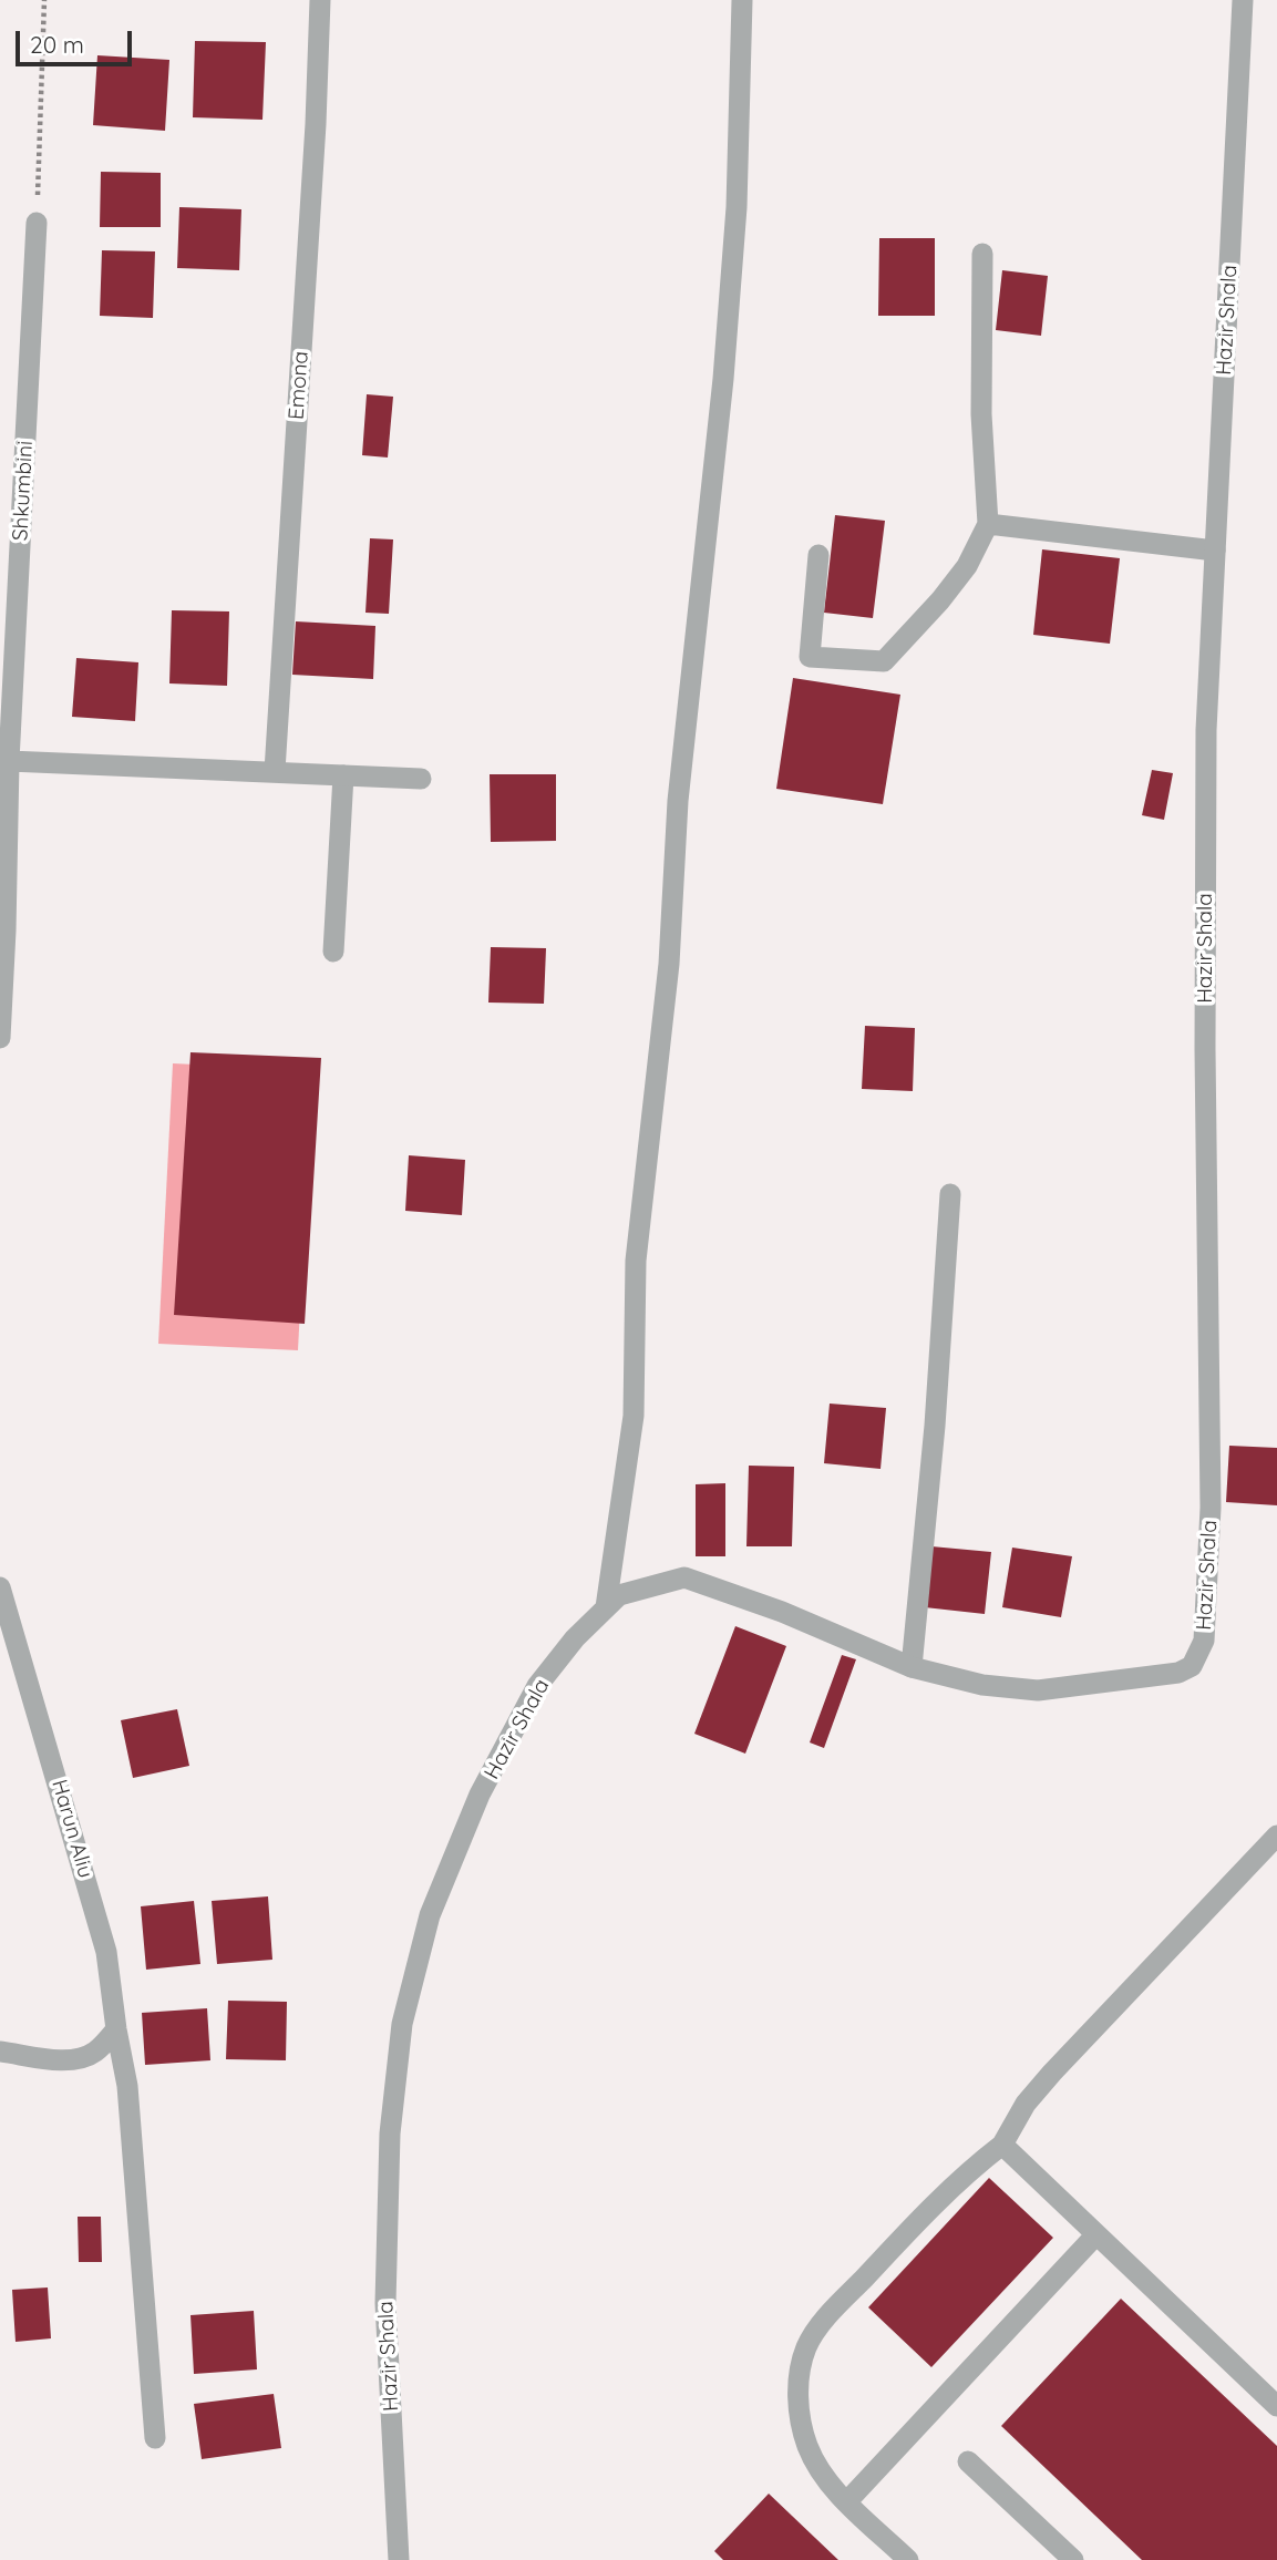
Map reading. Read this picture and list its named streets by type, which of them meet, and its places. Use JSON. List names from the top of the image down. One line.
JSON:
{"streets":{"street":["Hazir Shala","Emona","Shkumbini","Harun Aliu"]},"scale_bar":"20 m"}
